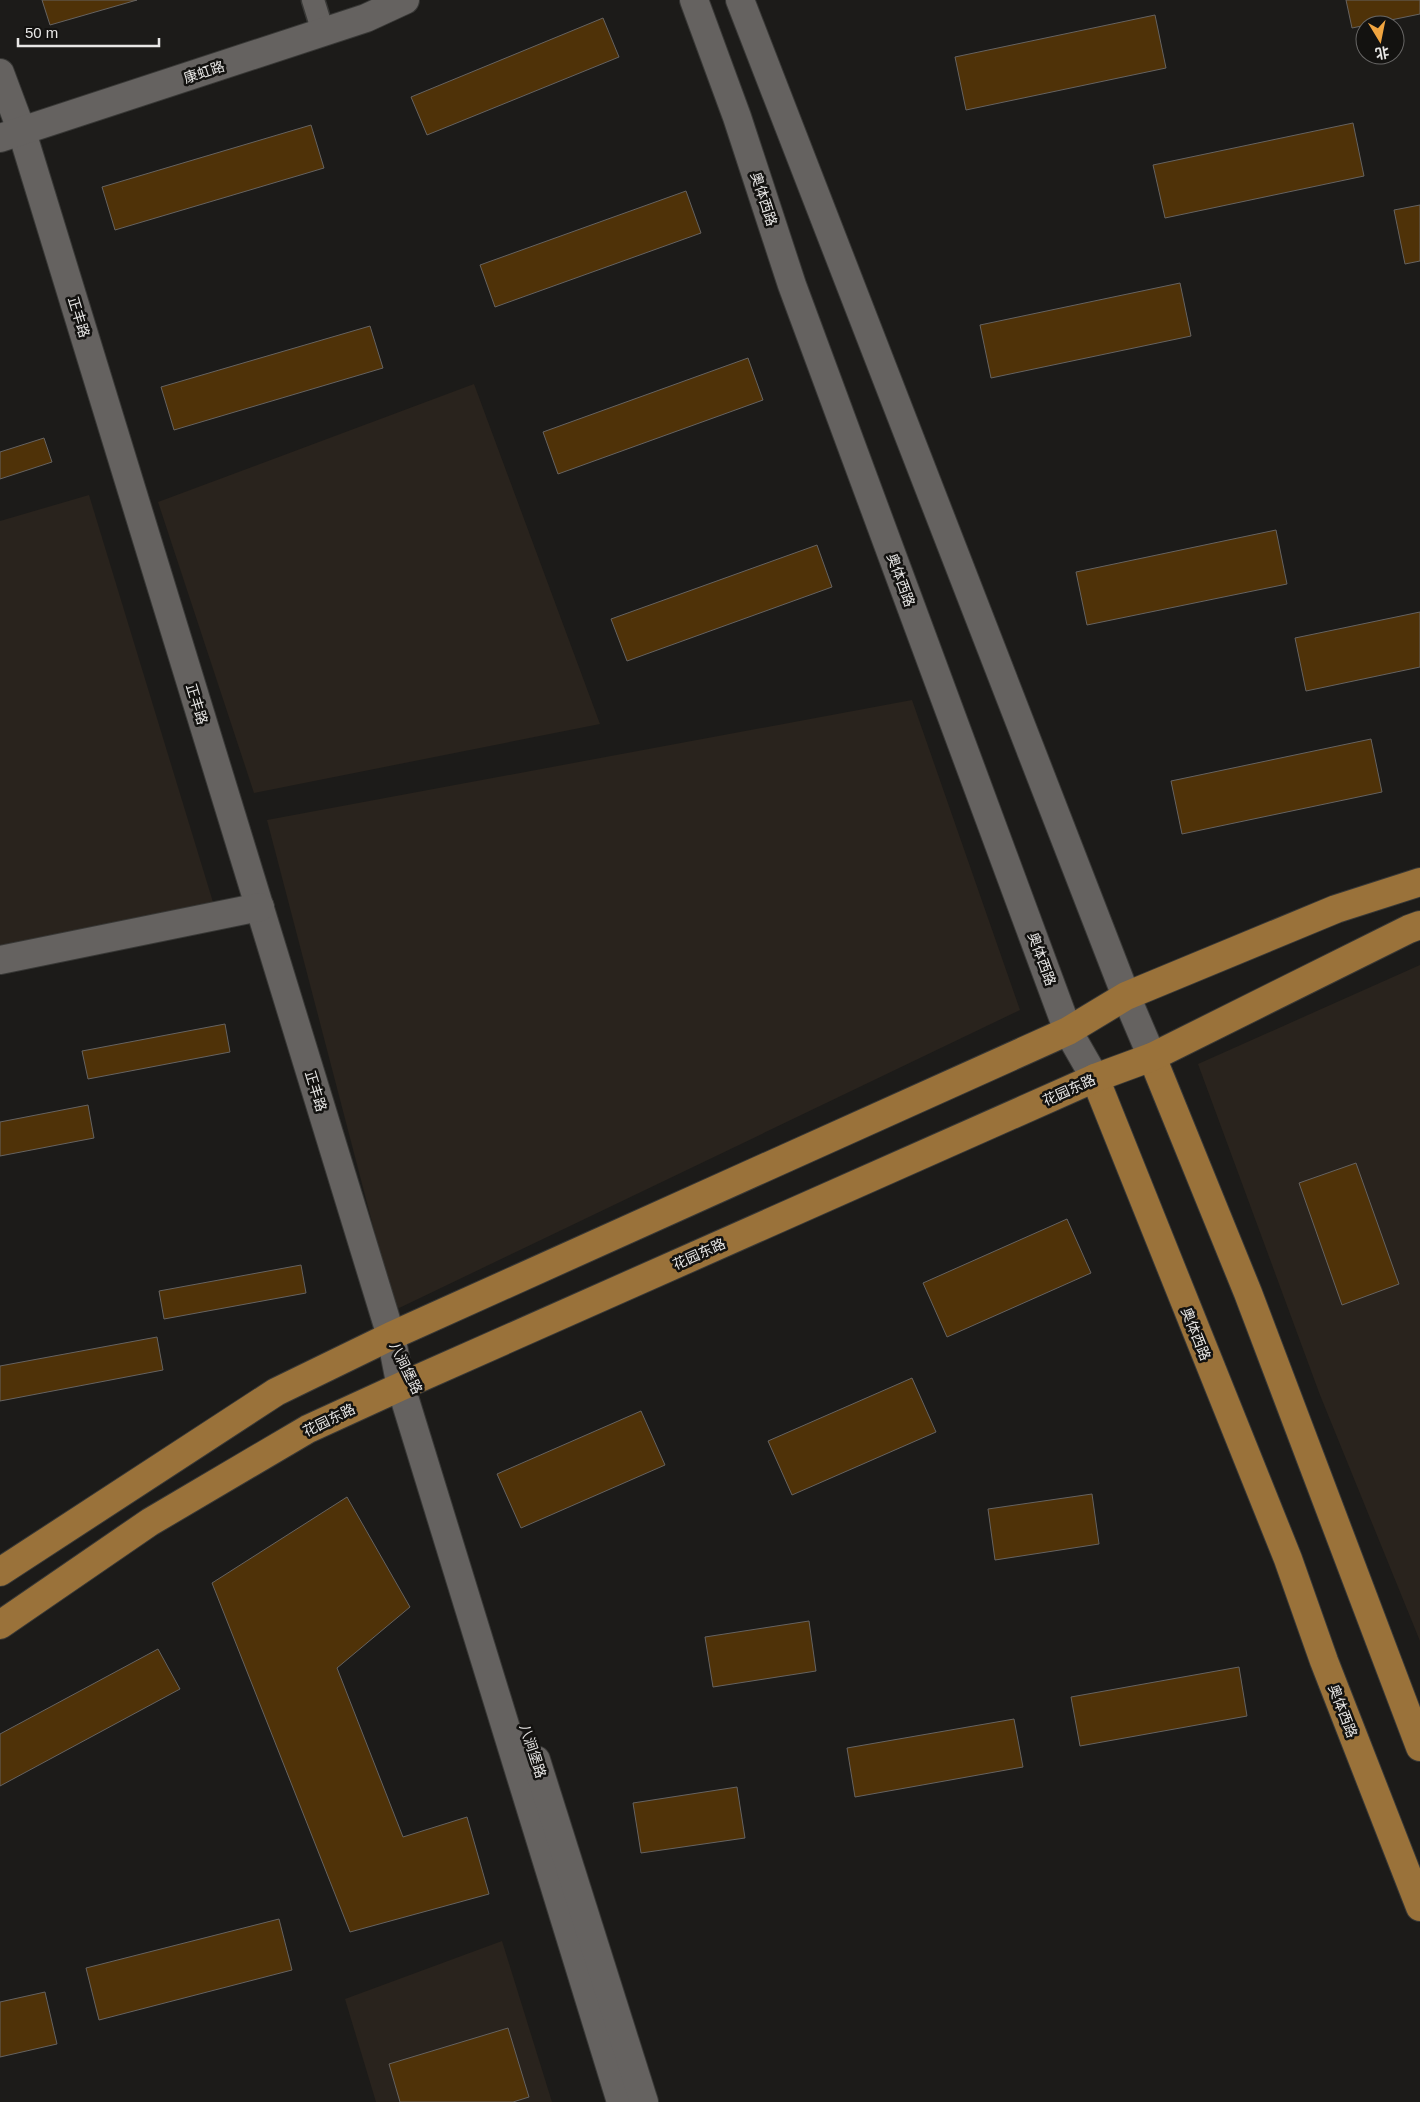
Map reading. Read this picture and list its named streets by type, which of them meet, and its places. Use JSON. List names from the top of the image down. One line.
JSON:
{"streets":{"main road":["奥体西路","花园东路"],"street":["康虹路","正丰路","八涧堡路"]},"crossings":[["康虹路","正丰路"],["奥体西路","花园东路"],["正丰路","八涧堡路"],["花园东路","八涧堡路"]],"scale_bar":"50 m","north":"bottom"}
